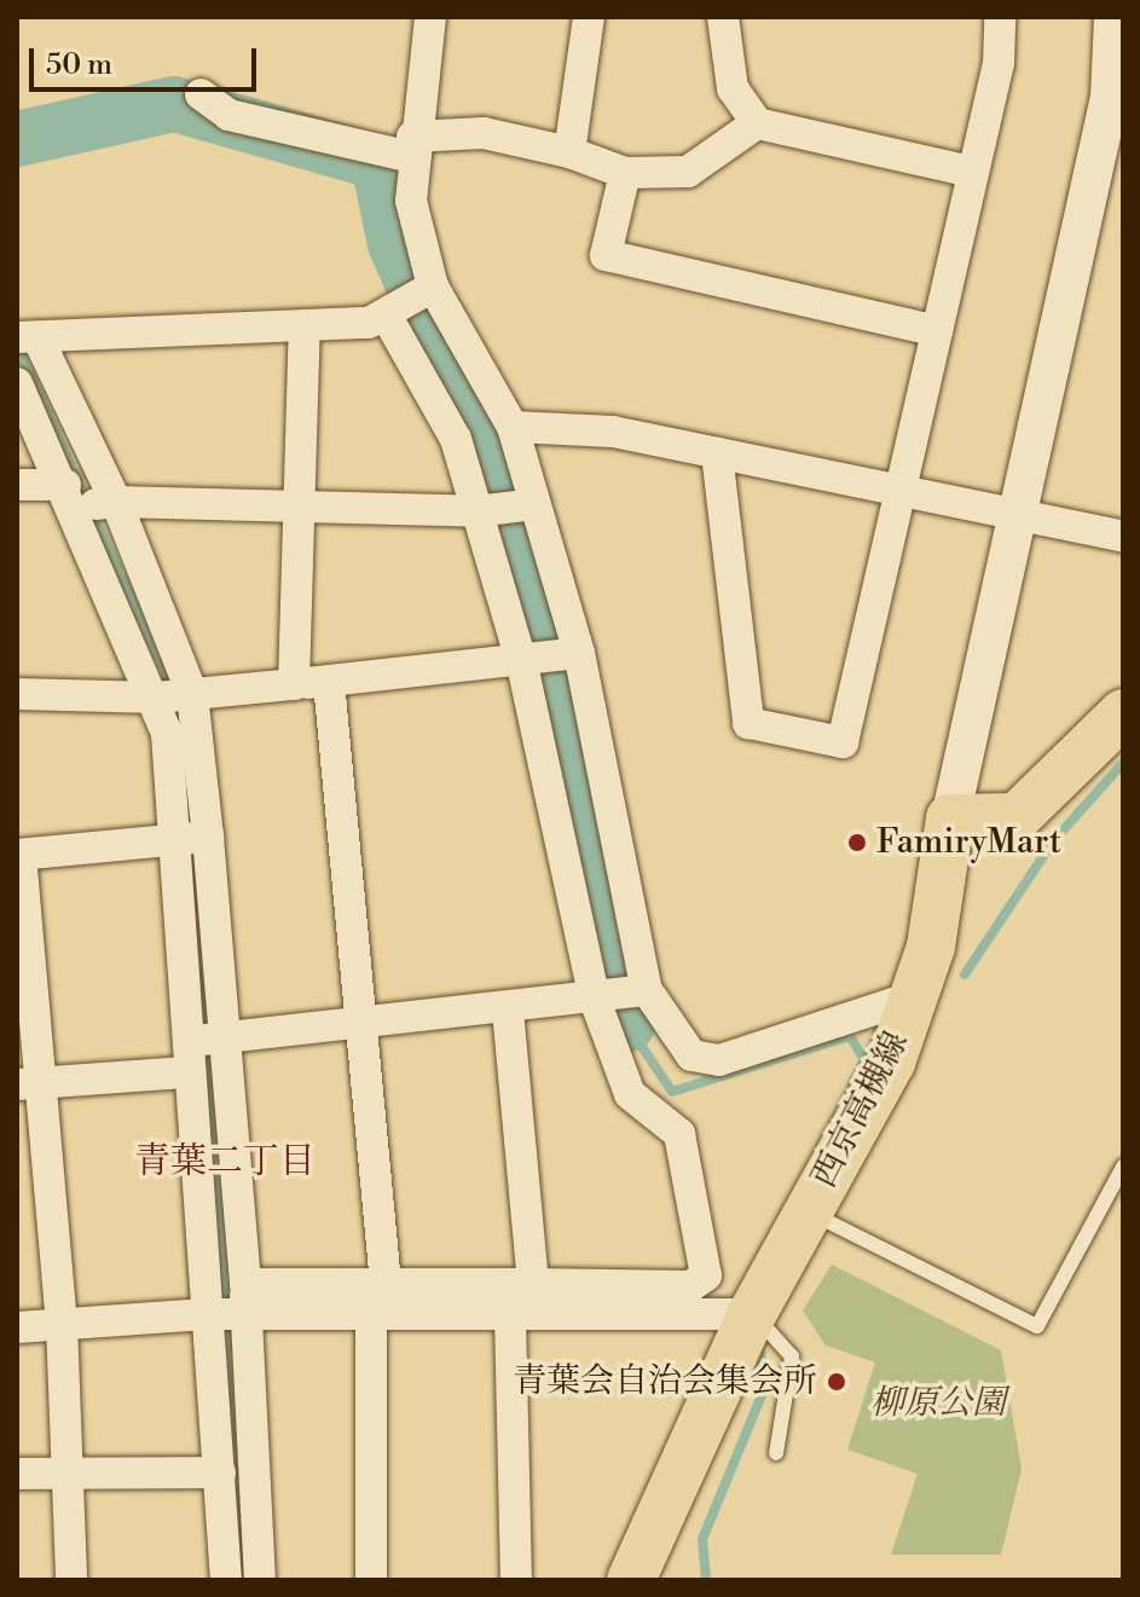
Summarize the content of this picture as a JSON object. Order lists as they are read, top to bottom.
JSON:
{
  "streets": {
    "main road": ["西京高槻線"]
  },
  "districts": ["青葉二丁目"],
  "parks": ["柳原公園"],
  "places": ["FamiryMart", "青葉会自治会集会所"],
  "scale_bar": "50 m"
}
